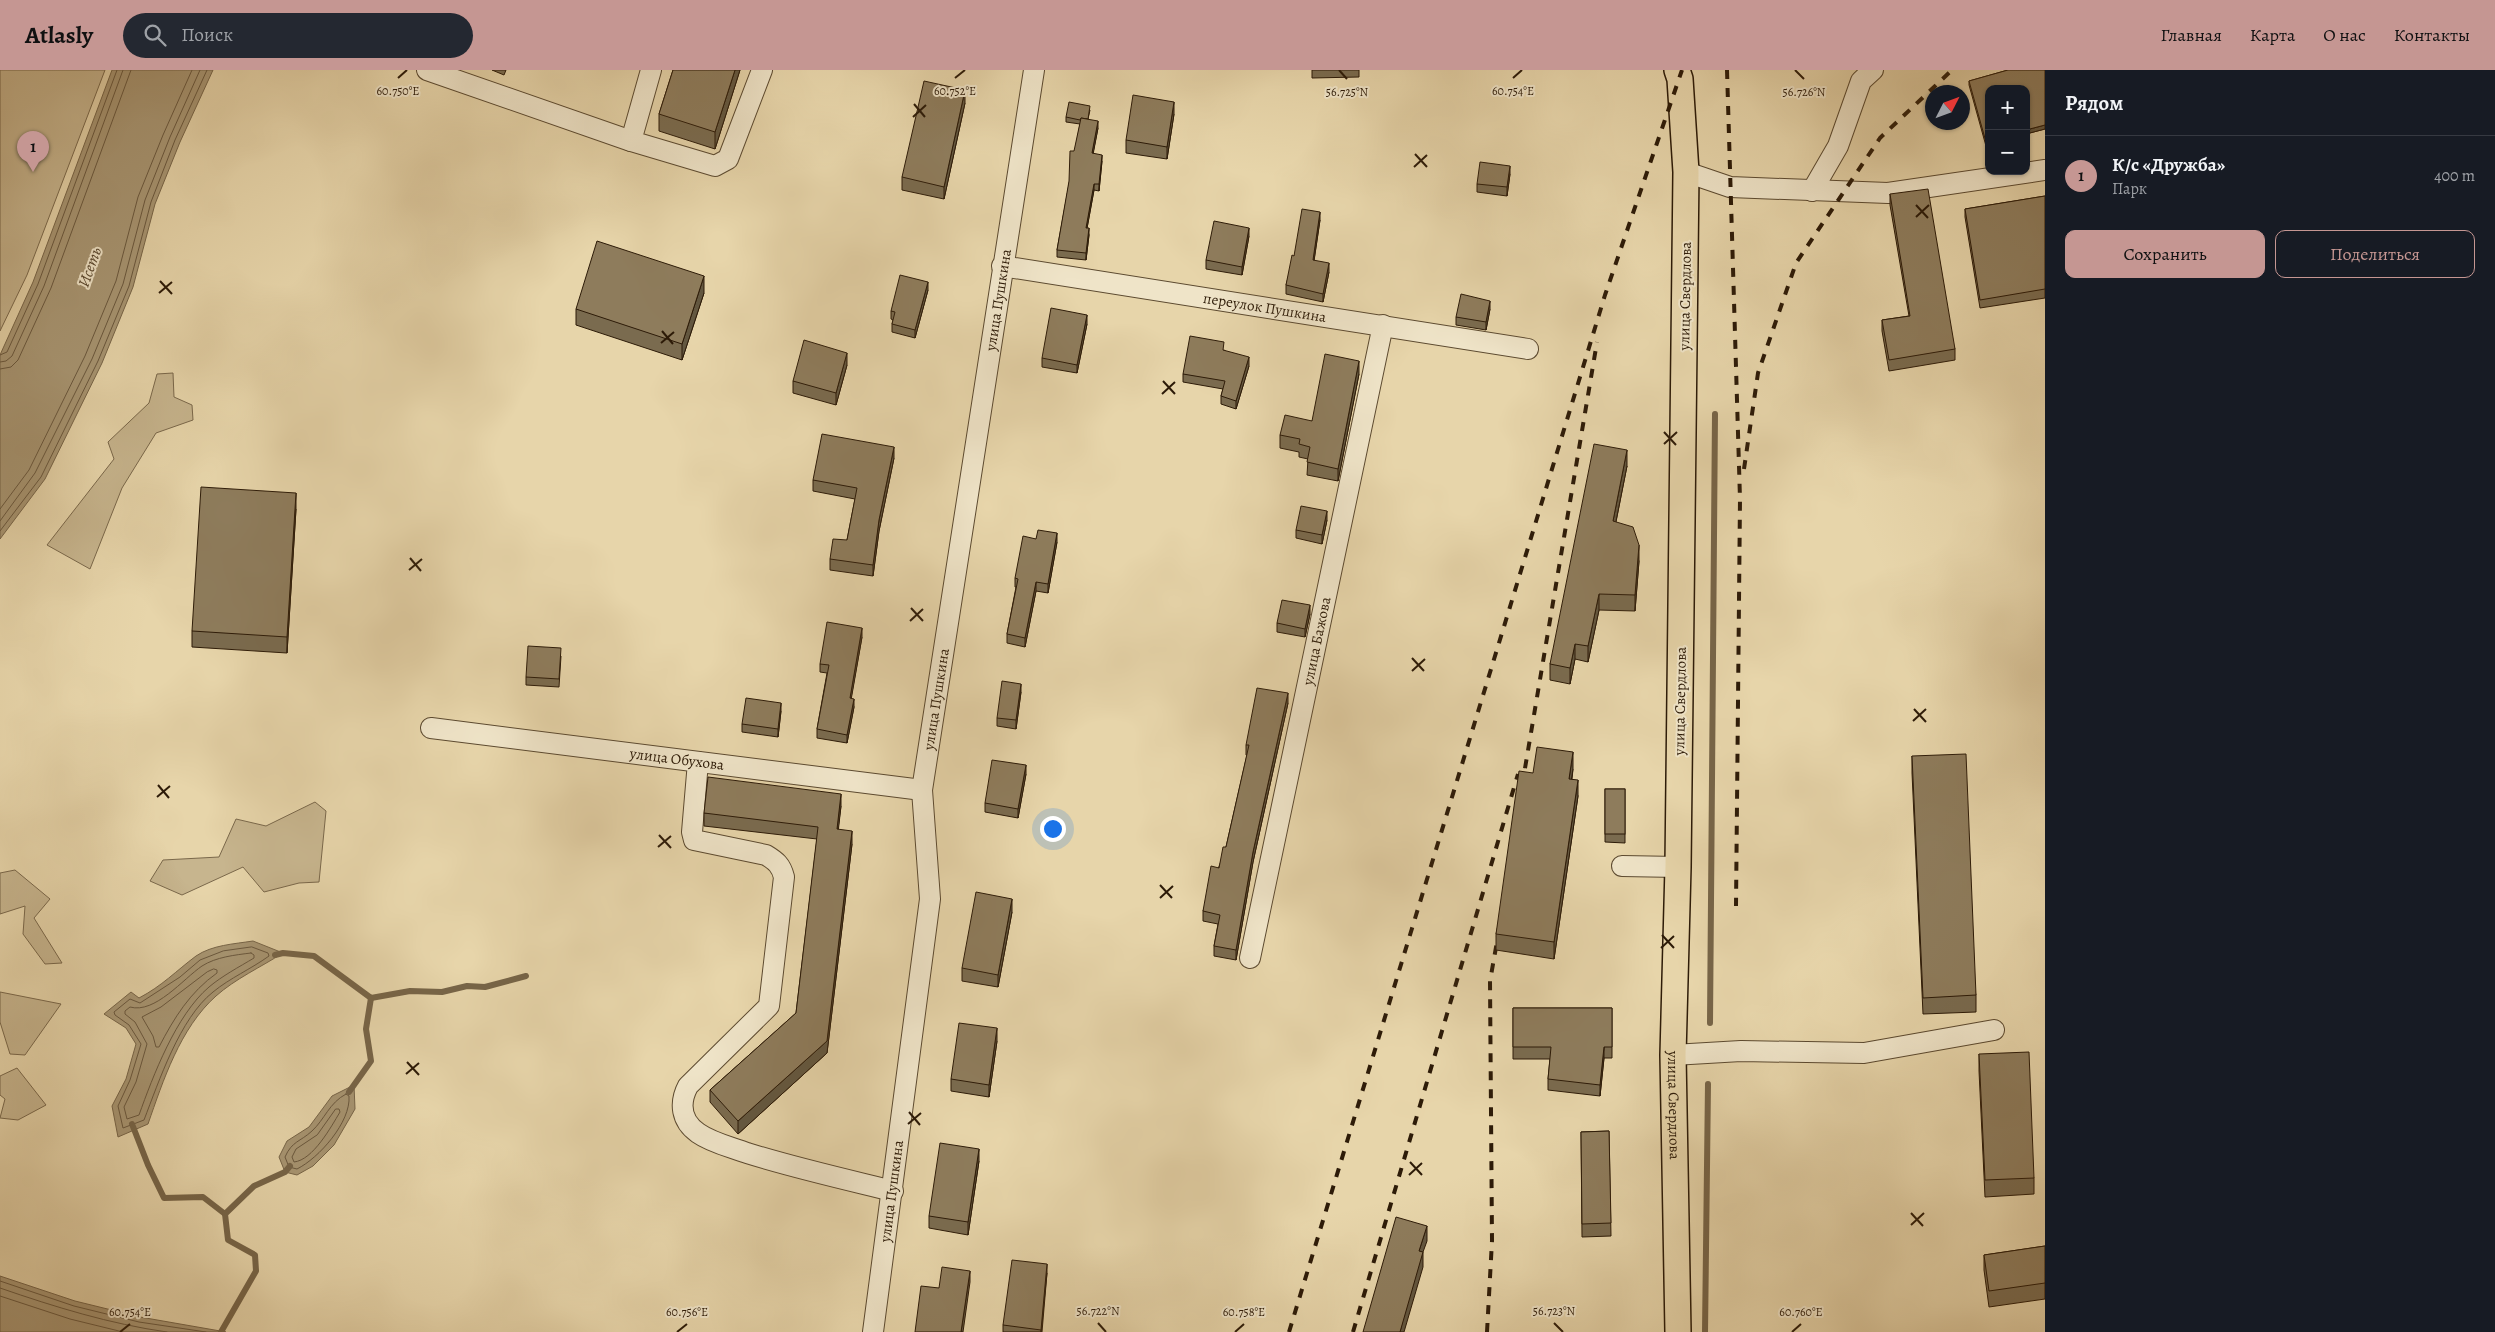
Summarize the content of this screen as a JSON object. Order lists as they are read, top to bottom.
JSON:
{
  "streets": {
    "main road": ["улица Свердлова"],
    "street": [
      "улица Пушкина",
      "переулок Пушкина",
      "улица Бажова",
      "улица Обухова"
    ]
  },
  "crossings": [
    ["улица Пушкина", "переулок Пушкина"],
    ["улица Пушкина", "улица Обухова"],
    ["переулок Пушкина", "улица Бажова"]
  ],
  "water": ["Исеть"],
  "north": "top right",
  "page": {
    "header": "Atlasly",
    "search": "Поиск",
    "nav": [
      "Главная",
      "Карта",
      "О нас",
      "Контакты"
    ],
    "heading": "Рядом",
    "map_buttons": ["+", "−"],
    "pins": "1",
    "list": [
      {
        "mark": "1",
        "name": "К/с «Дружба»",
        "note": "Парк",
        "value": "400 m"
      }
    ],
    "buttons": ["Сохранить", "Поделиться"]
  },
  "coordinates": [
    "60.750°E",
    "60.752°E",
    "60.754°E",
    "56.725°N",
    "56.726°N",
    "56.722°N",
    "56.723°N",
    "60.756°E",
    "60.758°E",
    "60.760°E"
  ]
}
